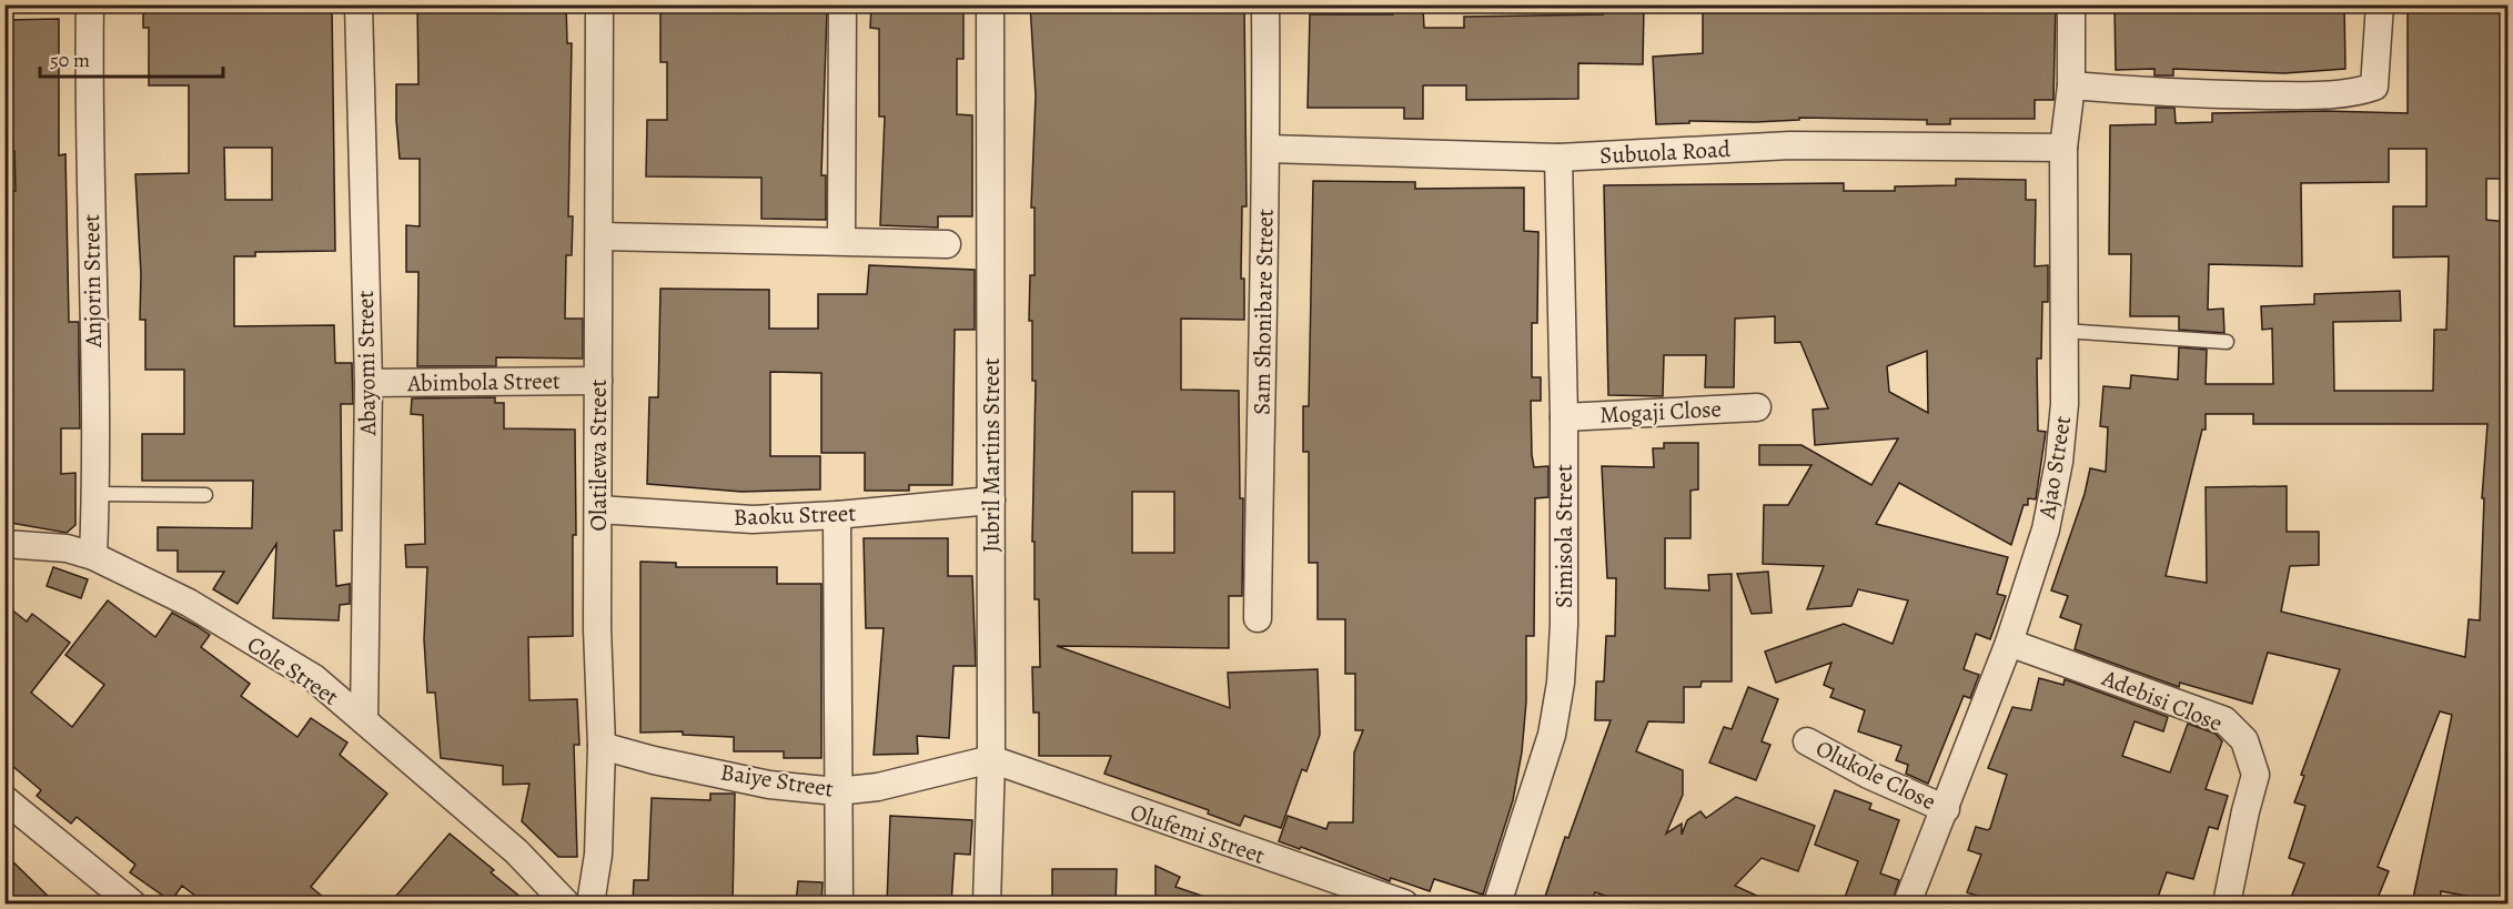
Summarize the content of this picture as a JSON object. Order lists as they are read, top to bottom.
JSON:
{
  "streets": {
    "street": [
      "Subuola Road",
      "Anjorin Street",
      "Sam Shonibare Street",
      "Abayomi Street",
      "Abimbola Street",
      "Mogaji Close",
      "Olatilewa Street",
      "Jubril Martins Street",
      "Ajao Street",
      "Baoku Street",
      "Simisola Street",
      "Cole Street",
      "Adebisi Close",
      "Olukole Close",
      "Baiye Street",
      "Olufemi Street"
    ]
  },
  "crossings": [
    ["Subuola Road", "Sam Shonibare Street"],
    ["Subuola Road", "Ajao Street"],
    ["Subuola Road", "Simisola Street"],
    ["Anjorin Street", "Cole Street"],
    ["Abayomi Street", "Abimbola Street"],
    ["Abayomi Street", "Cole Street"],
    ["Abimbola Street", "Olatilewa Street"],
    ["Mogaji Close", "Simisola Street"],
    ["Olatilewa Street", "Baoku Street"],
    ["Olatilewa Street", "Baiye Street"],
    ["Jubril Martins Street", "Baoku Street"],
    ["Jubril Martins Street", "Baiye Street"],
    ["Jubril Martins Street", "Olufemi Street"],
    ["Ajao Street", "Adebisi Close"],
    ["Ajao Street", "Olukole Close"],
    ["Baiye Street", "Olufemi Street"]
  ],
  "scale_bar": "50 m"
}
